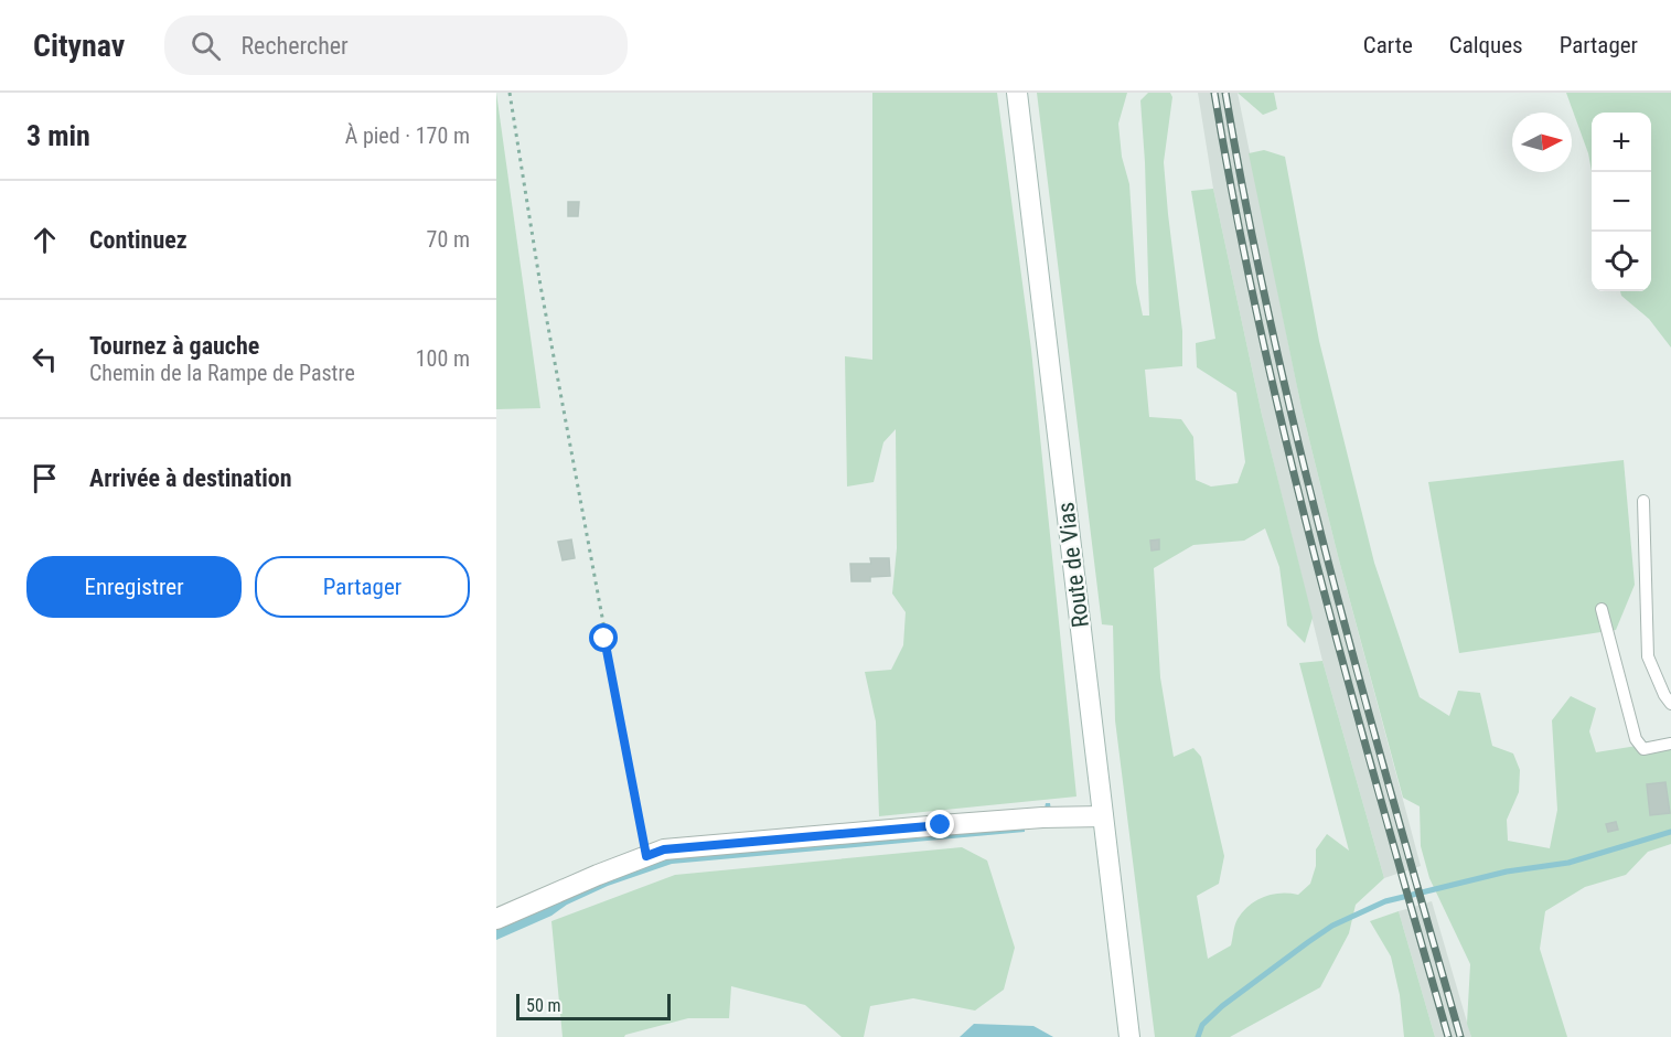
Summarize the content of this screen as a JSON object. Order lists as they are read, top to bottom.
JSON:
{
  "streets": {
    "main road": ["Route de Vias"]
  },
  "scale_bar": "50 m",
  "north": "right",
  "page": {
    "header": "Citynav",
    "search": "Rechercher",
    "nav": ["Carte", "Calques", "Partager"],
    "heading": ["3 min", "À pied · 170 m"],
    "map_buttons": ["+", "−"],
    "list": [
      ["Continuez", "70 m"],
      ["Tournez à gauche", "Chemin de la Rampe de Pastre", "100 m"],
      "Arrivée à destination"
    ],
    "buttons": ["Enregistrer", "Partager"],
    "scale": "50 m"
  }
}
